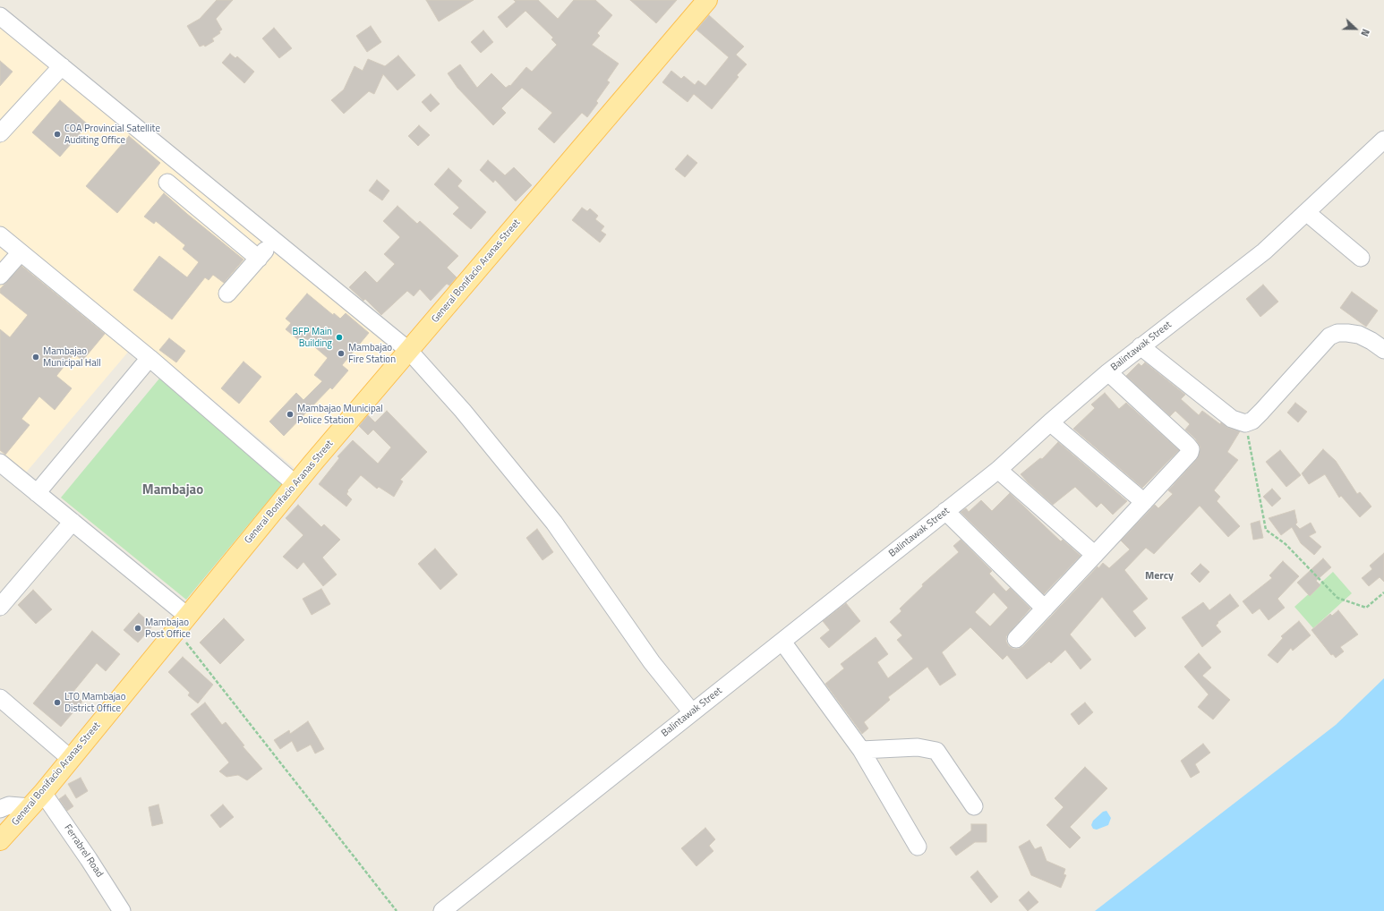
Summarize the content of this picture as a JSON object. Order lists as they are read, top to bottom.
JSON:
{
  "streets": {
    "main road": ["General Bonifacio Aranas Street"],
    "street": ["Balintawak Street", "Ferrabrel Road"]
  },
  "crossings": [
    ["General Bonifacio Aranas Street", "Ferrabrel Road"]
  ],
  "districts": ["Mambajao", "Mercy"],
  "places": [
    "COA Provincial Satellite Auditing Office",
    "BFP Main Building",
    "Mambajao Fire Station",
    "Mambajao Municipal Hall",
    "Mambajao Municipal Police Station",
    "Mambajao Post Office",
    "LTO Mambajao District Office"
  ],
  "north": "right"
}
